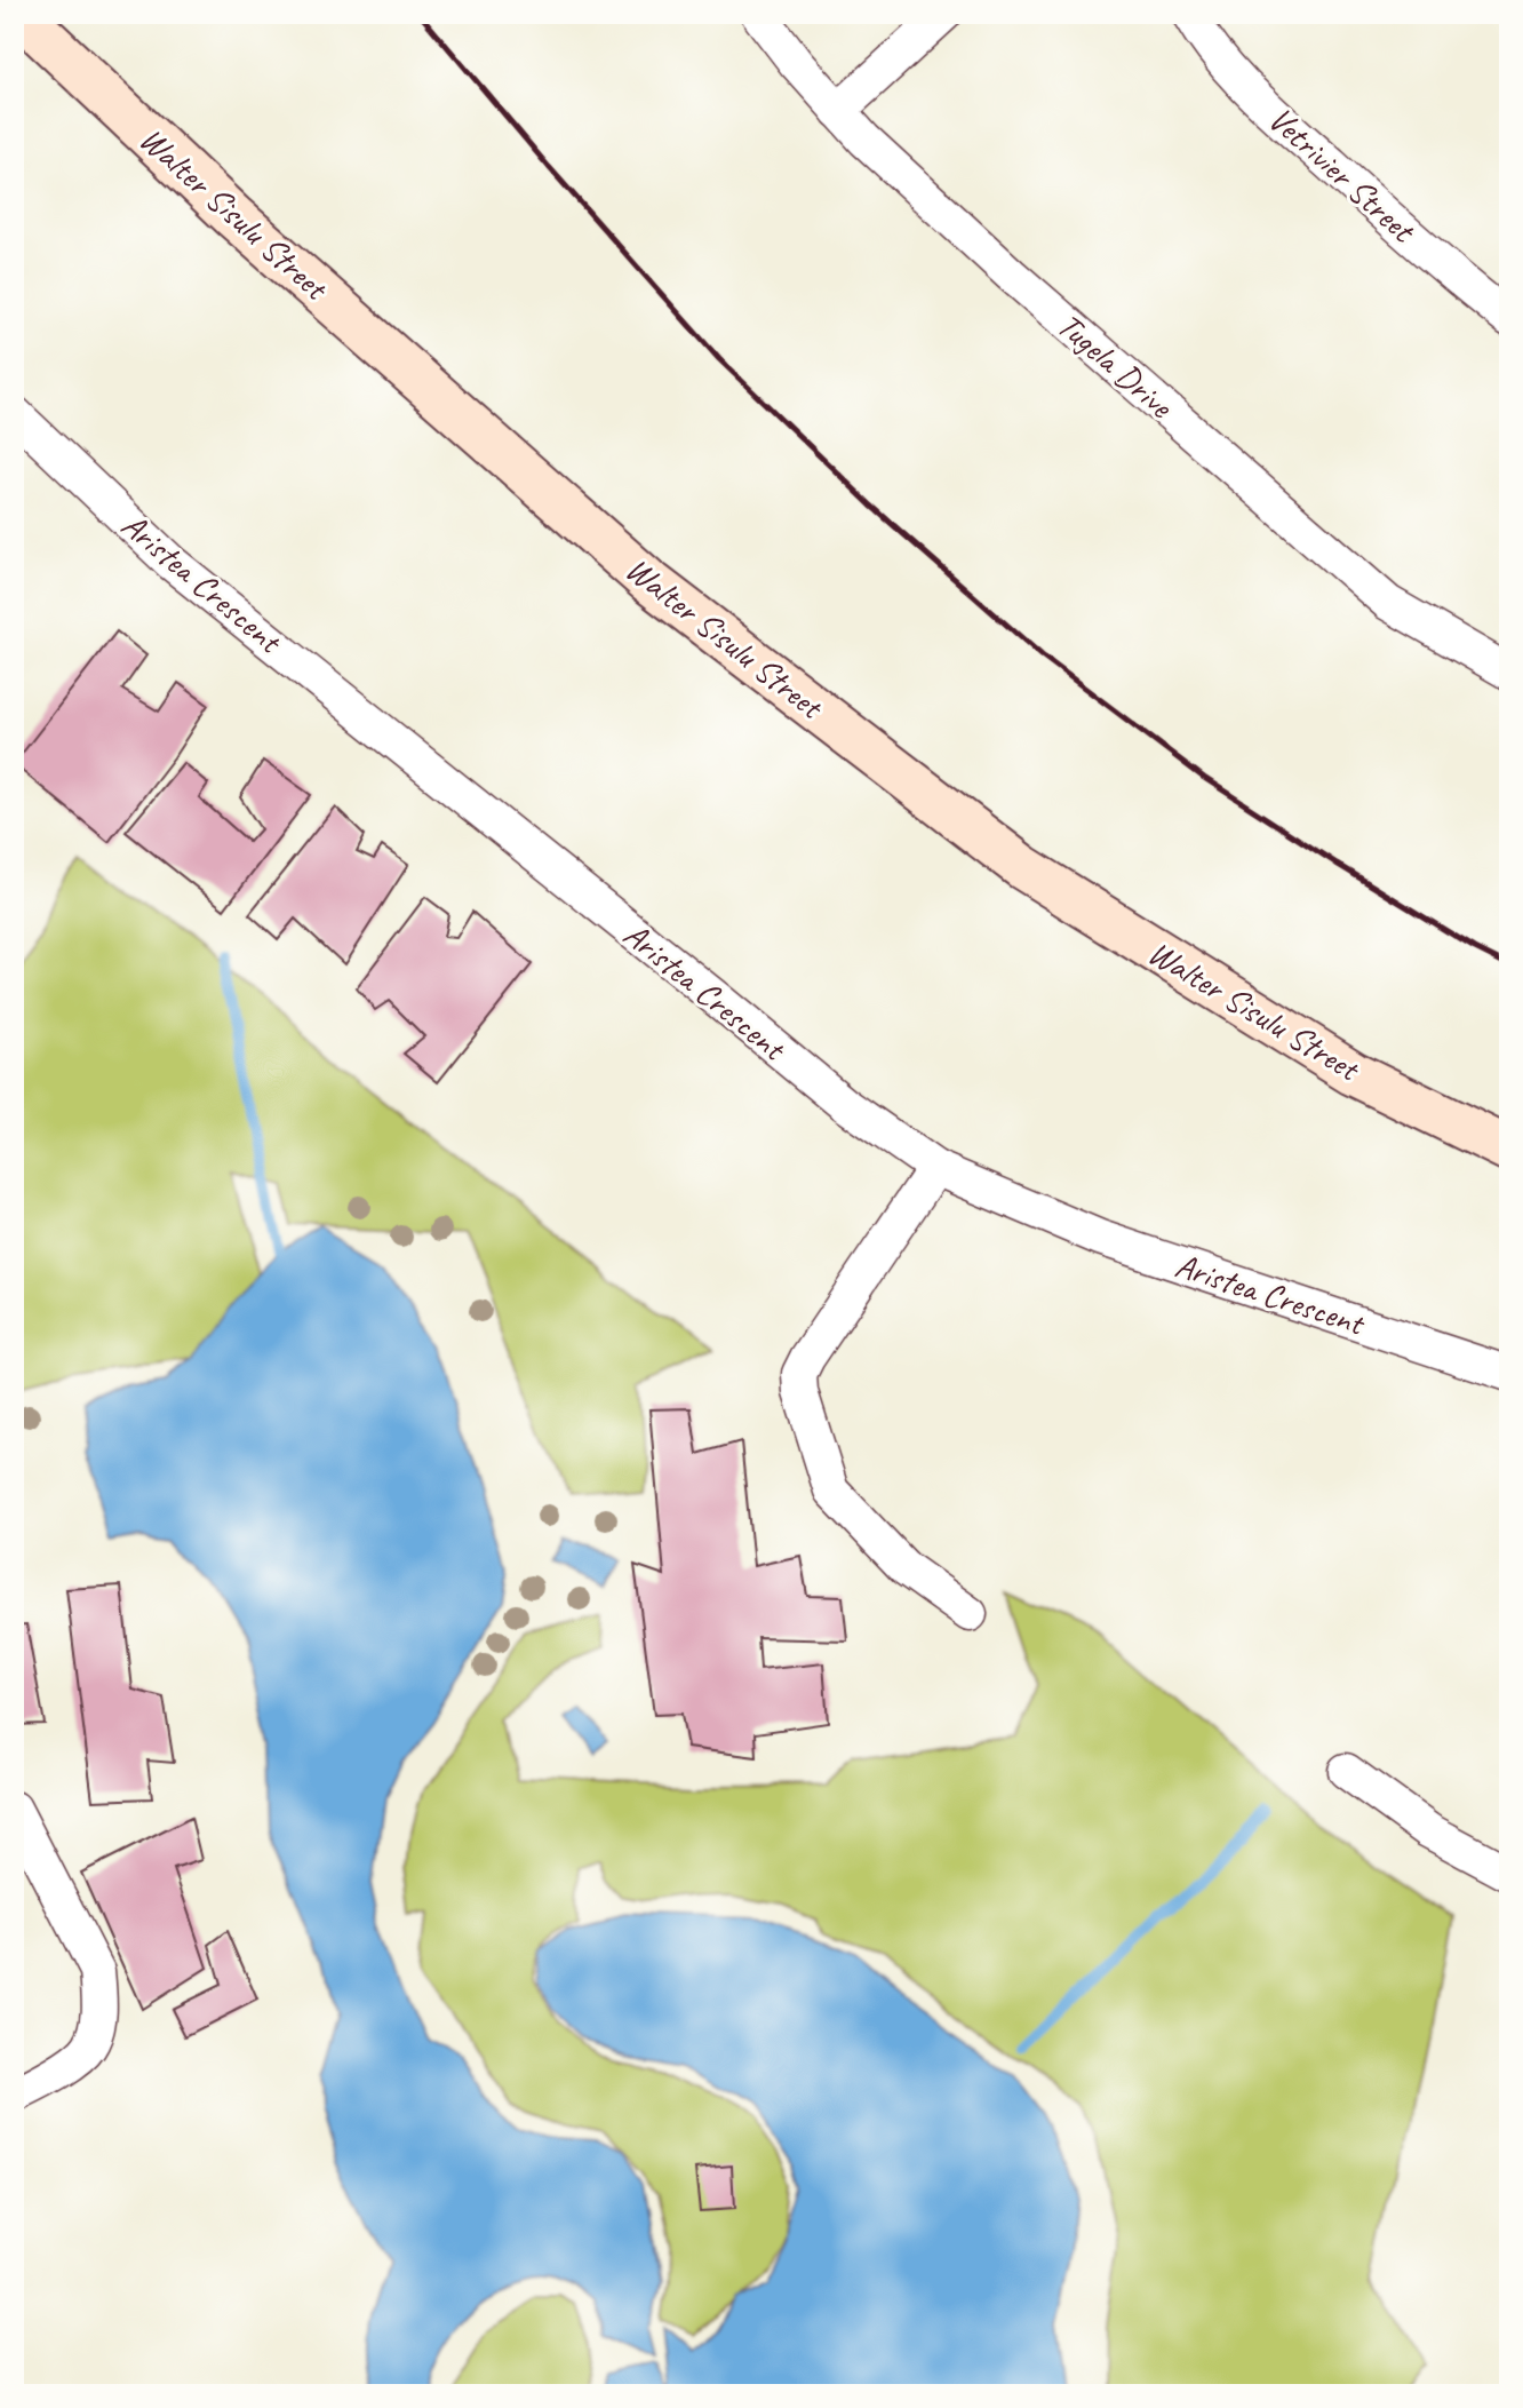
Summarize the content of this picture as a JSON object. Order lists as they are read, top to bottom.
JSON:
{
  "streets": {
    "main road": ["Walter Sisulu Street"],
    "street": ["Vetrivier Street", "Tugela Drive", "Aristea Crescent"]
  }
}
